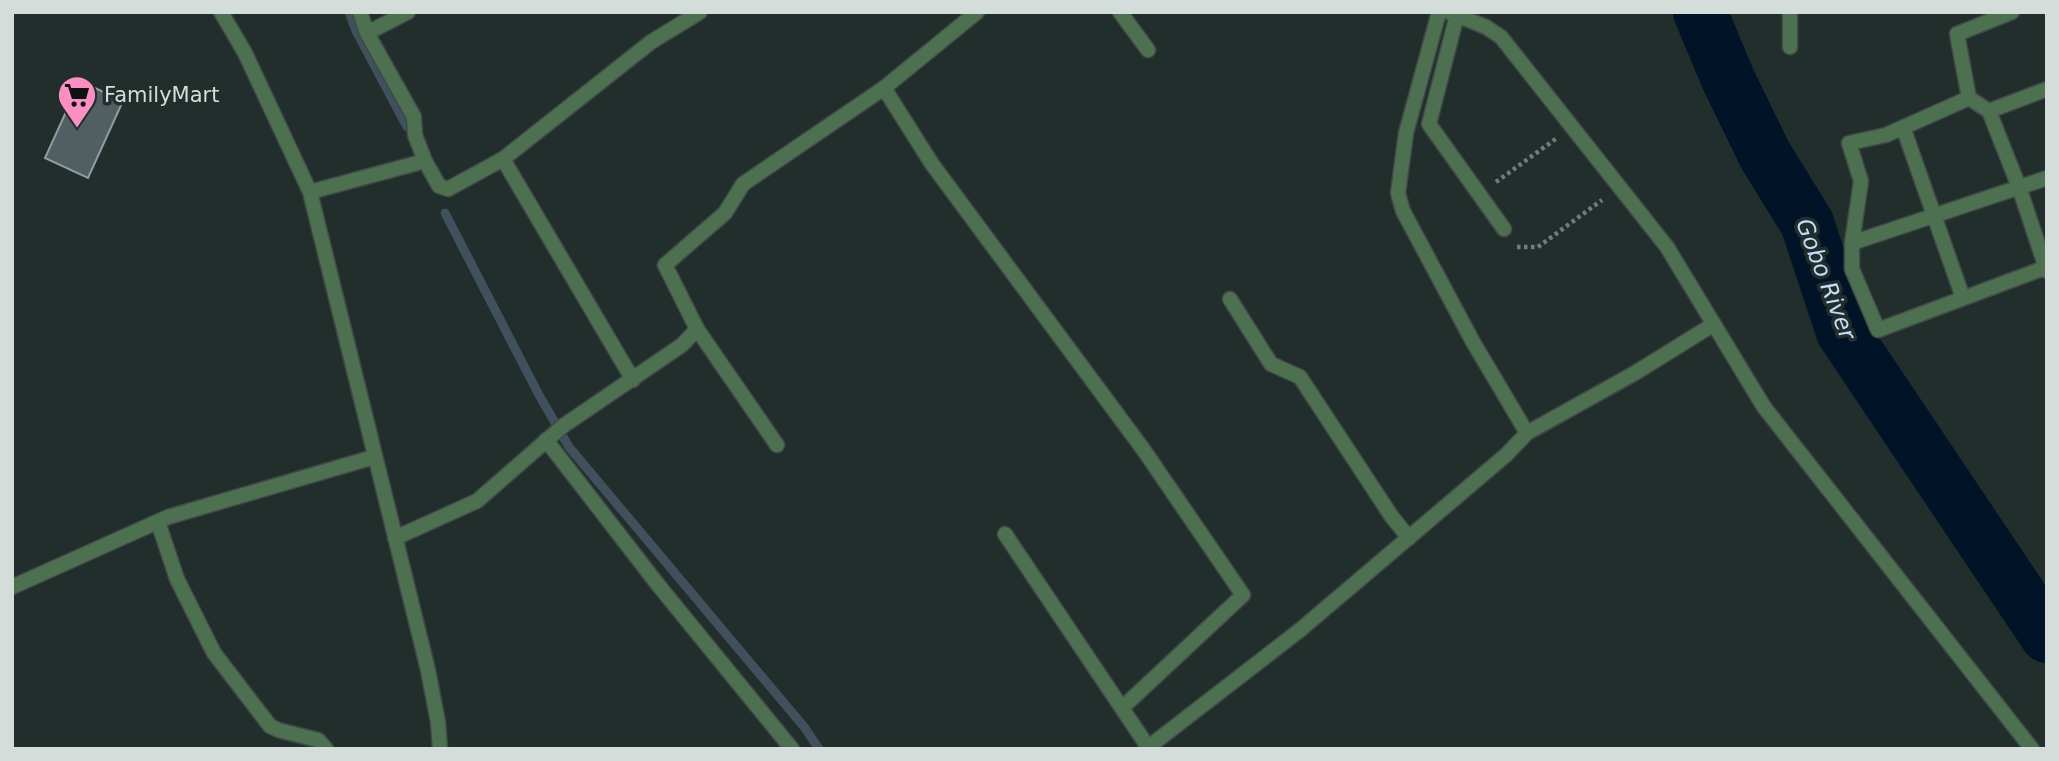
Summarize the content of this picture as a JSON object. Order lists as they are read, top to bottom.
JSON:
{
  "water": ["Gobo River"],
  "places": {
    "supermarket": ["FamilyMart"]
  }
}
